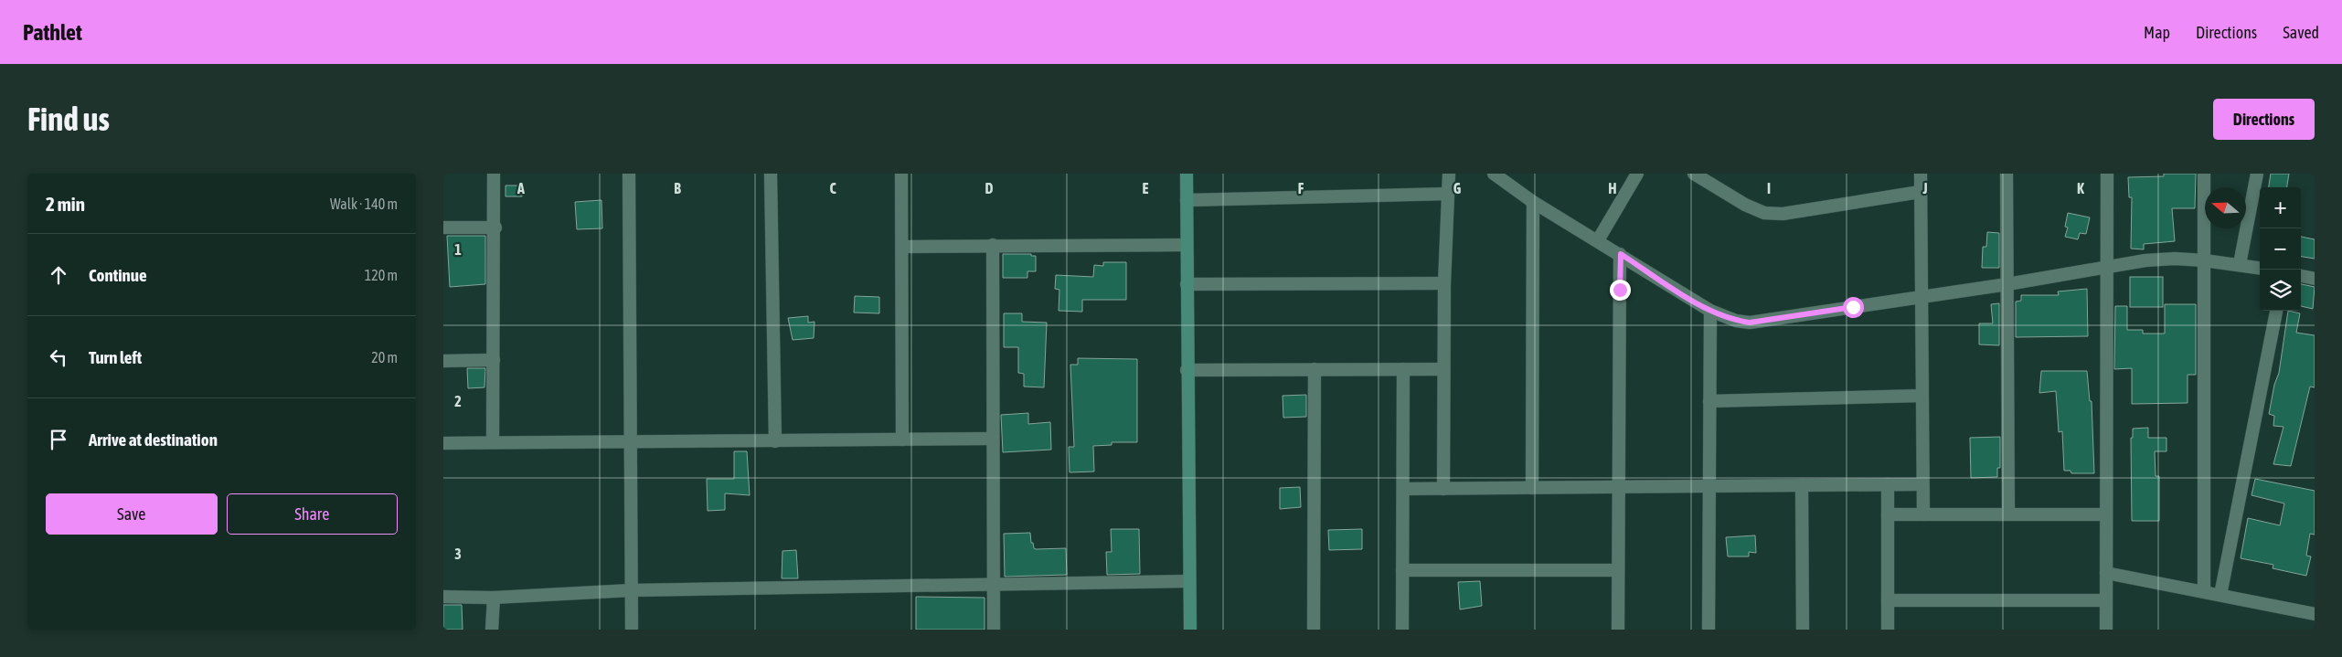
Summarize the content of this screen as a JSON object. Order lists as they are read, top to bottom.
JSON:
{
  "north": "left",
  "page": {
    "header": "Pathlet",
    "nav": ["Map", "Directions", "Saved"],
    "buttons": [
      "Directions",
      ["Save", "Share"]
    ],
    "title": "Find us",
    "heading": ["2 min", "Walk · 140 m"],
    "map_buttons": ["+", "−"],
    "list": [
      ["Continue", "120 m"],
      ["Turn left", "20 m"],
      "Arrive at destination"
    ]
  },
  "grid": {
    "columns": [
      "A",
      "B",
      "C",
      "D",
      "E",
      "F",
      "G",
      "H",
      "I",
      "J",
      "K"
    ],
    "rows": ["1", "2", "3"]
  }
}
